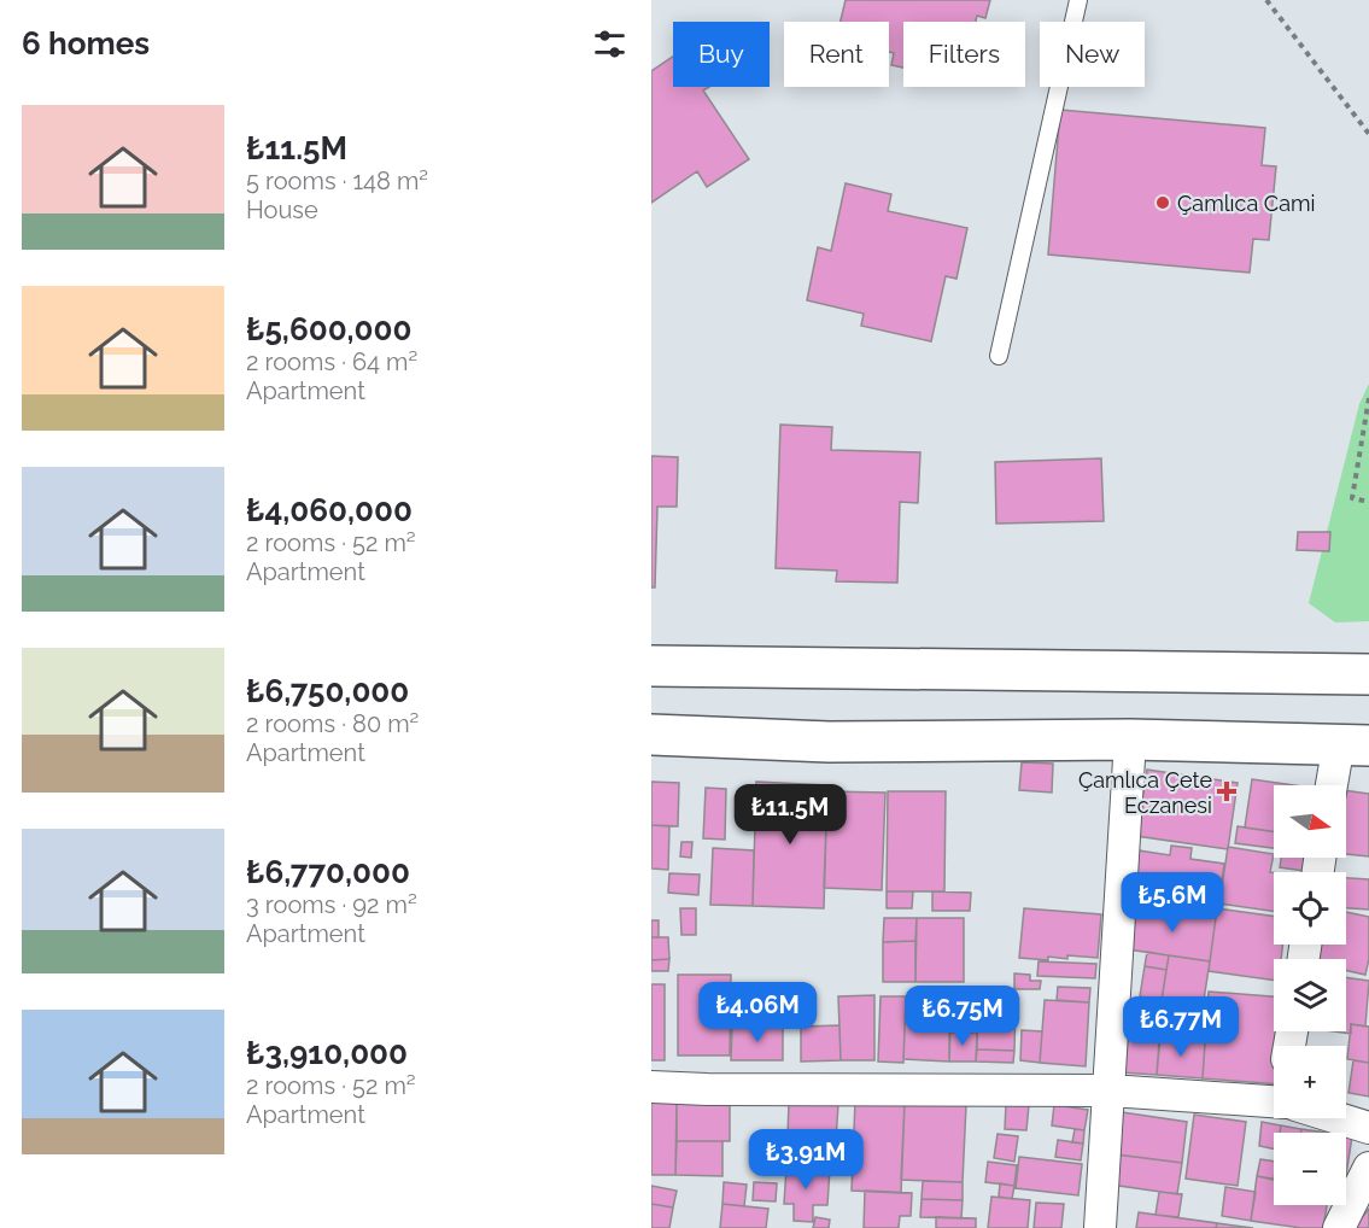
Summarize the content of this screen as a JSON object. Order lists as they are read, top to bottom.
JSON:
{
  "places": {
    "other": ["Çamlıca Cami"],
    "health": ["Çamlıca Çete Eczanesi"]
  },
  "north": "right",
  "page": {
    "heading": "6 homes",
    "chip": [
      "Buy",
      "Rent",
      "Filters",
      "New"
    ],
    "list": [
      {
        "name": "₺11.5M",
        "note": "5 rooms · 148 m² · House"
      },
      {
        "name": "₺5,600,000",
        "note": "2 rooms · 64 m² · Apartment"
      },
      {
        "name": "₺4,060,000",
        "note": "2 rooms · 52 m² · Apartment"
      },
      {
        "name": "₺6,750,000",
        "note": "2 rooms · 80 m² · Apartment"
      },
      {
        "name": "₺6,770,000",
        "note": "3 rooms · 92 m² · Apartment"
      },
      {
        "name": "₺3,910,000",
        "note": "2 rooms · 52 m² · Apartment"
      }
    ],
    "price": [
      "₺11.5M",
      "₺5.6M",
      "₺4.06M",
      "₺6.75M",
      "₺6.77M",
      "₺3.91M"
    ],
    "map_buttons": ["+", "−"]
  }
}
